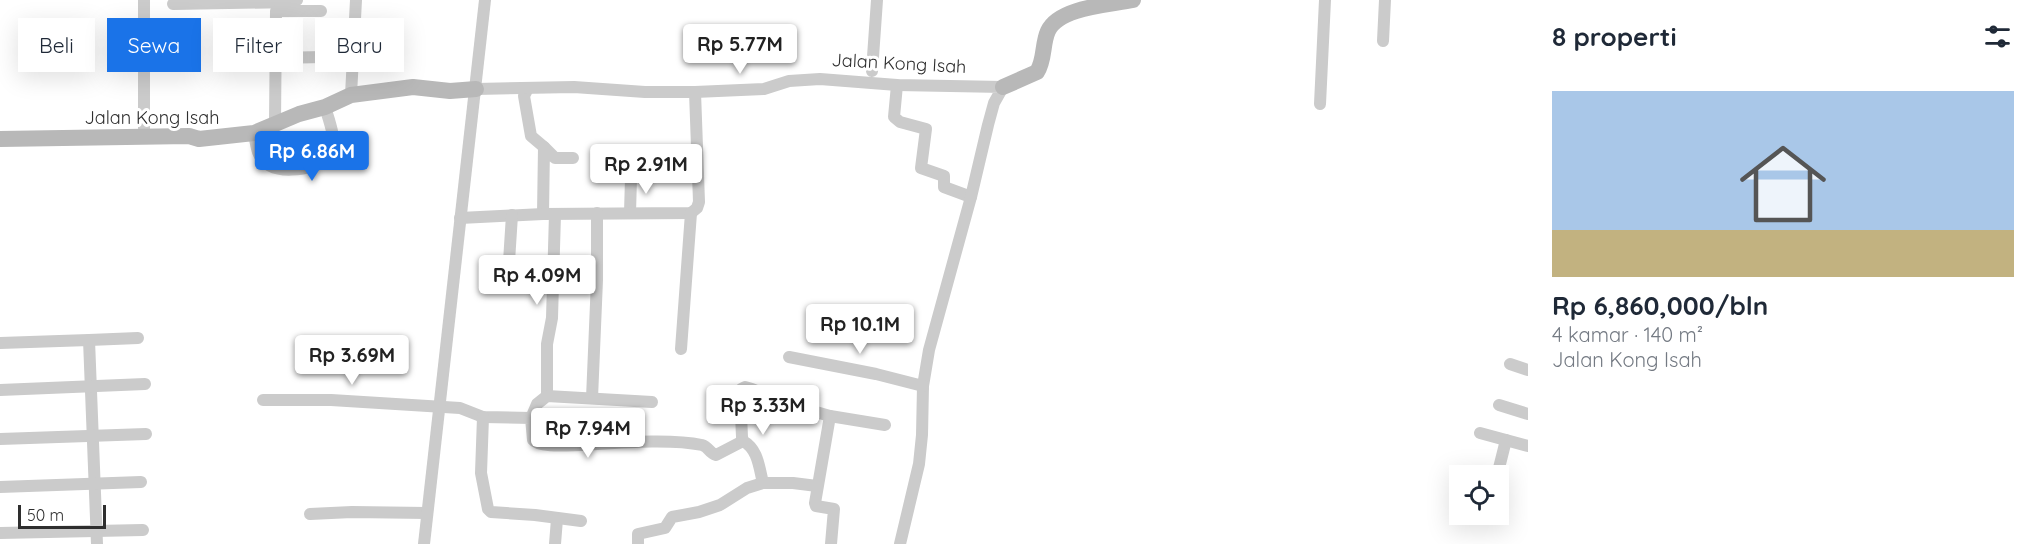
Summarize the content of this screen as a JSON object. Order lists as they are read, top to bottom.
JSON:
{
  "streets": {
    "street": ["Jalan Kong Isah"]
  },
  "scale_bar": "50 m",
  "page": {
    "heading": "8 properti",
    "chip": [
      "Beli",
      "Sewa",
      "Filter",
      "Baru"
    ],
    "price": [
      "Rp 5.77M",
      "Rp 6.86M",
      "Rp 2.91M",
      "Rp 4.09M",
      "Rp 10.1M",
      "Rp 3.69M",
      "Rp 3.33M",
      "Rp 7.94M"
    ],
    "list": [
      {
        "name": "Rp 6,860,000/bln",
        "note": "4 kamar · 140 m² · Jalan Kong Isah"
      }
    ],
    "scale": "50 m"
  }
}
